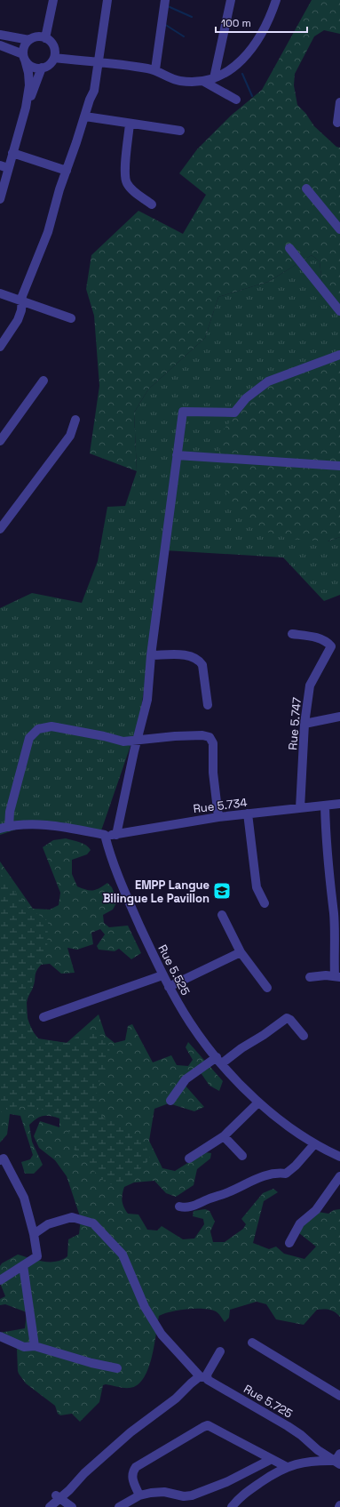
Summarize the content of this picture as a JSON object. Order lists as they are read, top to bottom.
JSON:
{
  "streets": {
    "street": [
      "Rue 5.747",
      "Rue 5.734",
      "Rue 5.525",
      "Rue 5.725"
    ]
  },
  "crossings": [
    ["Rue 5.747", "Rue 5.734"],
    ["Rue 5.734", "Rue 5.525"]
  ],
  "places": {
    "school or university": ["EMPP Langue Bilingue Le Pavillon"]
  },
  "scale_bar": "100 m"
}
